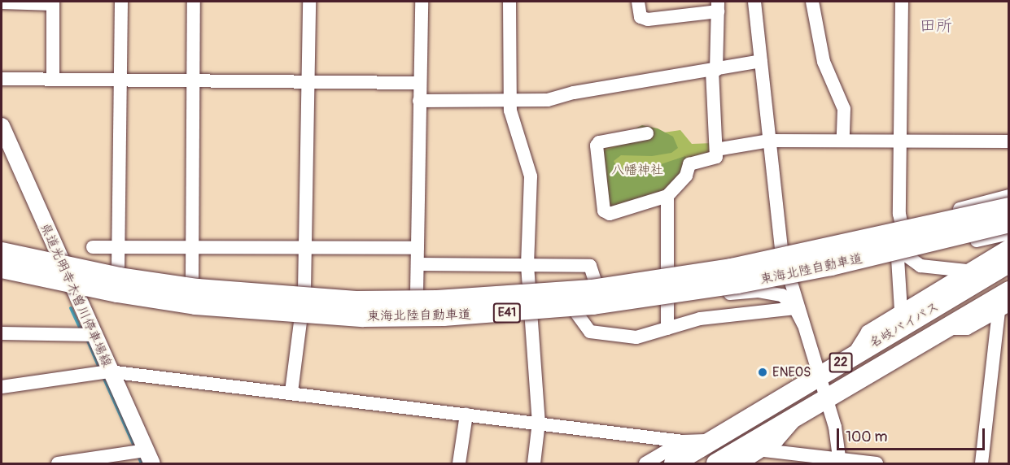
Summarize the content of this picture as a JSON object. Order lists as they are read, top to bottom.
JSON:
{
  "streets": {
    "highway": [
      "東海北陸自動車道",
      "E41",
      "名岐バイパス",
      "22"
    ],
    "main road": ["県道光明寺木曽川停車場線"]
  },
  "districts": ["田所"],
  "parks": ["八幡神社"],
  "places": ["ENEOS"],
  "scale_bar": "100 m"
}
